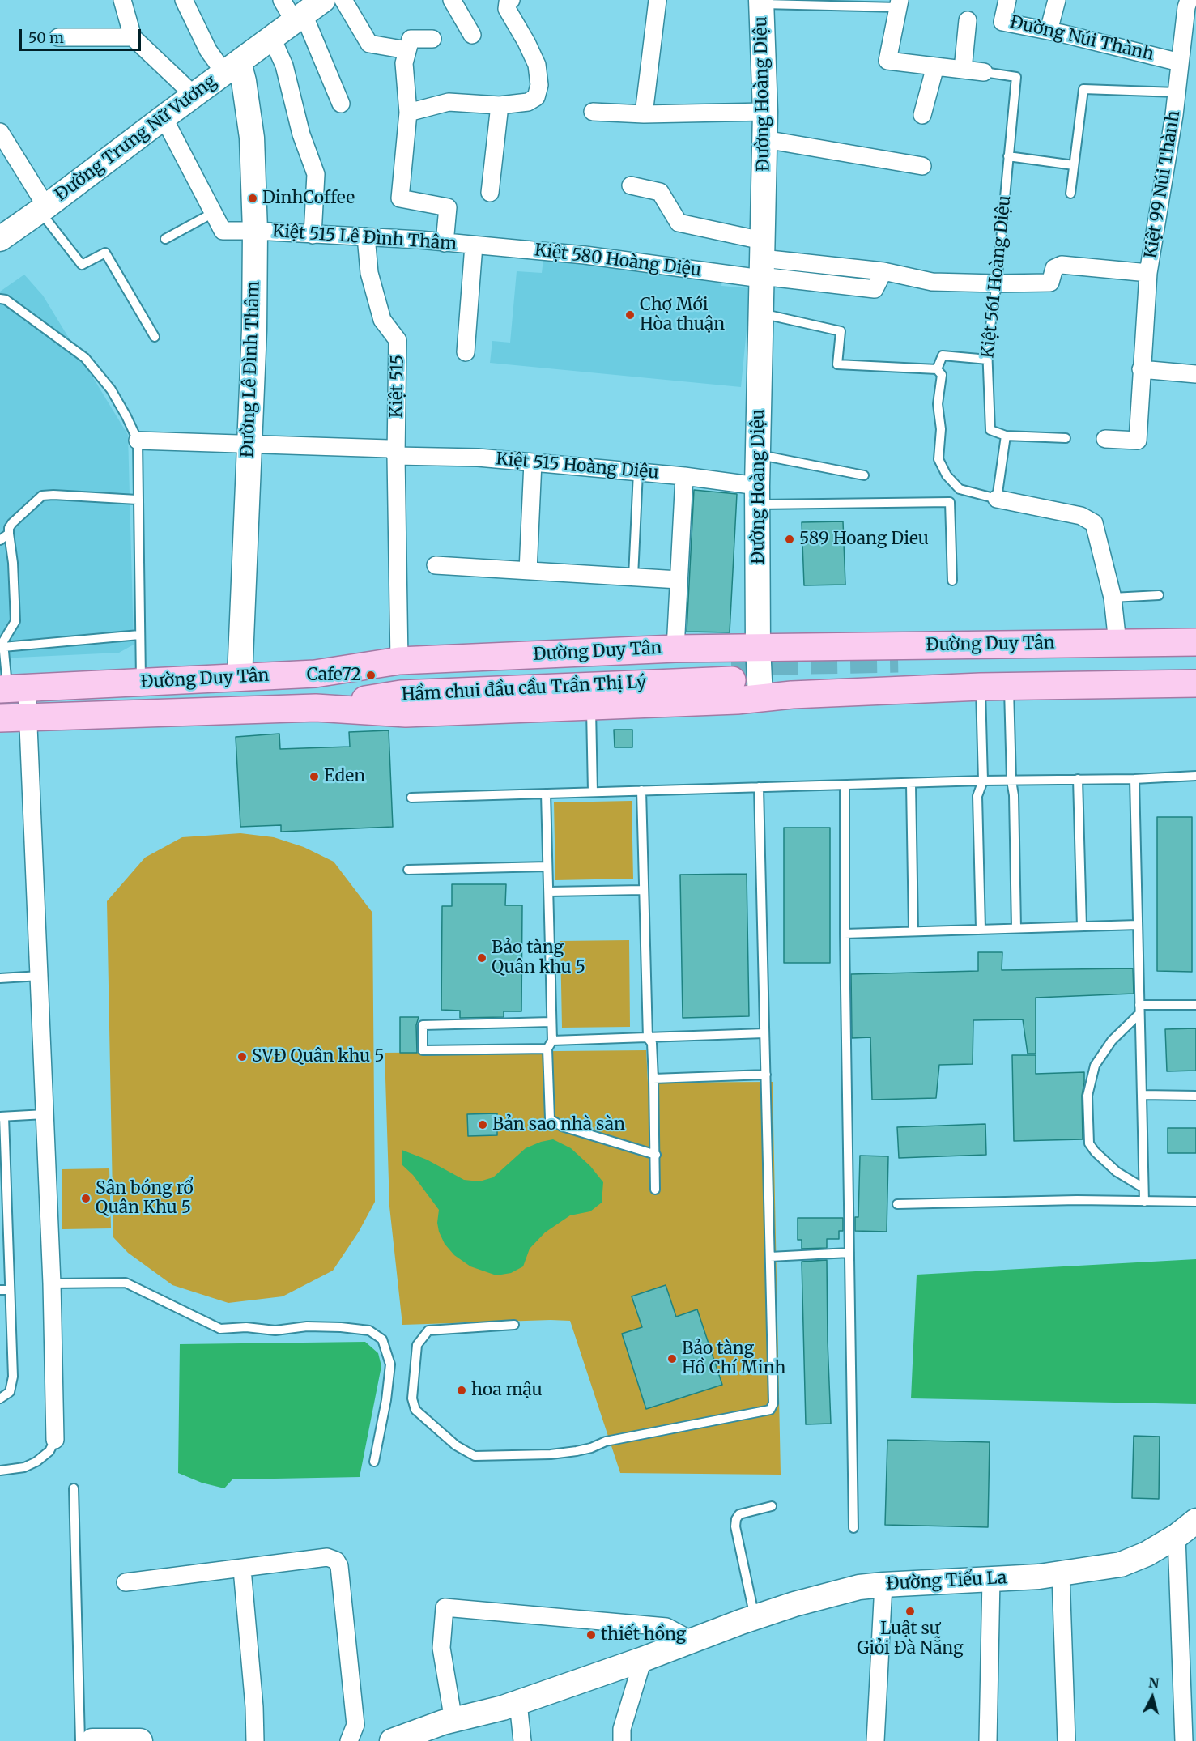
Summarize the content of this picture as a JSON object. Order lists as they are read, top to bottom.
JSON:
{
  "streets": {
    "main road": [
      "Đường Hoàng Diệu",
      "Đường Trưng Nữ Vương",
      "Đường Lê Đình Thâm",
      "Đường Duy Tân",
      "Hầm chui đầu cầu Trần Thị Lý",
      "Đường Tiểu La"
    ],
    "street": [
      "Đường Núi Thành",
      "Kiệt 99 Núi Thành",
      "Kiệt 515 Lê Đình Thâm",
      "Kiệt 580 Hoàng Diệu",
      "Kiệt 515",
      "Kiệt 515 Hoàng Diệu"
    ],
    "lane": ["Kiệt 561 Hoàng Diệu"]
  },
  "crossings": [
    ["Đường Núi Thành", "Kiệt 99 Núi Thành"],
    ["Đường Hoàng Diệu", "Kiệt 580 Hoàng Diệu"],
    ["Đường Hoàng Diệu", "Kiệt 515 Hoàng Diệu"],
    ["Đường Hoàng Diệu", "Đường Duy Tân"],
    ["Đường Trưng Nữ Vương", "Đường Lê Đình Thâm"],
    ["Kiệt 515 Lê Đình Thâm", "Kiệt 580 Hoàng Diệu"],
    ["Kiệt 515 Lê Đình Thâm", "Đường Lê Đình Thâm"],
    ["Kiệt 515 Lê Đình Thâm", "Kiệt 515"],
    ["Đường Lê Đình Thâm", "Kiệt 515 Hoàng Diệu"],
    ["Đường Lê Đình Thâm", "Đường Duy Tân"],
    ["Kiệt 515", "Kiệt 515 Hoàng Diệu"],
    ["Kiệt 515", "Đường Duy Tân"],
    ["Đường Duy Tân", "Hầm chui đầu cầu Trần Thị Lý"]
  ],
  "places": [
    "DinhCoffee",
    "Chợ Mới Hòa thuận",
    "589 Hoang Dieu",
    "Cafe72",
    "Eden",
    "Bảo tàng Quân khu 5",
    "SVĐ Quân khu 5",
    "Bản sao nhà sàn",
    "Sân bóng rổ Quân Khu 5",
    "Bảo tàng Hồ Chí Minh",
    "hoa mậu",
    "Luật sư Giỏi Đà Nẵng",
    "thiết hồng"
  ],
  "scale_bar": "50 m",
  "north": "top"
}
